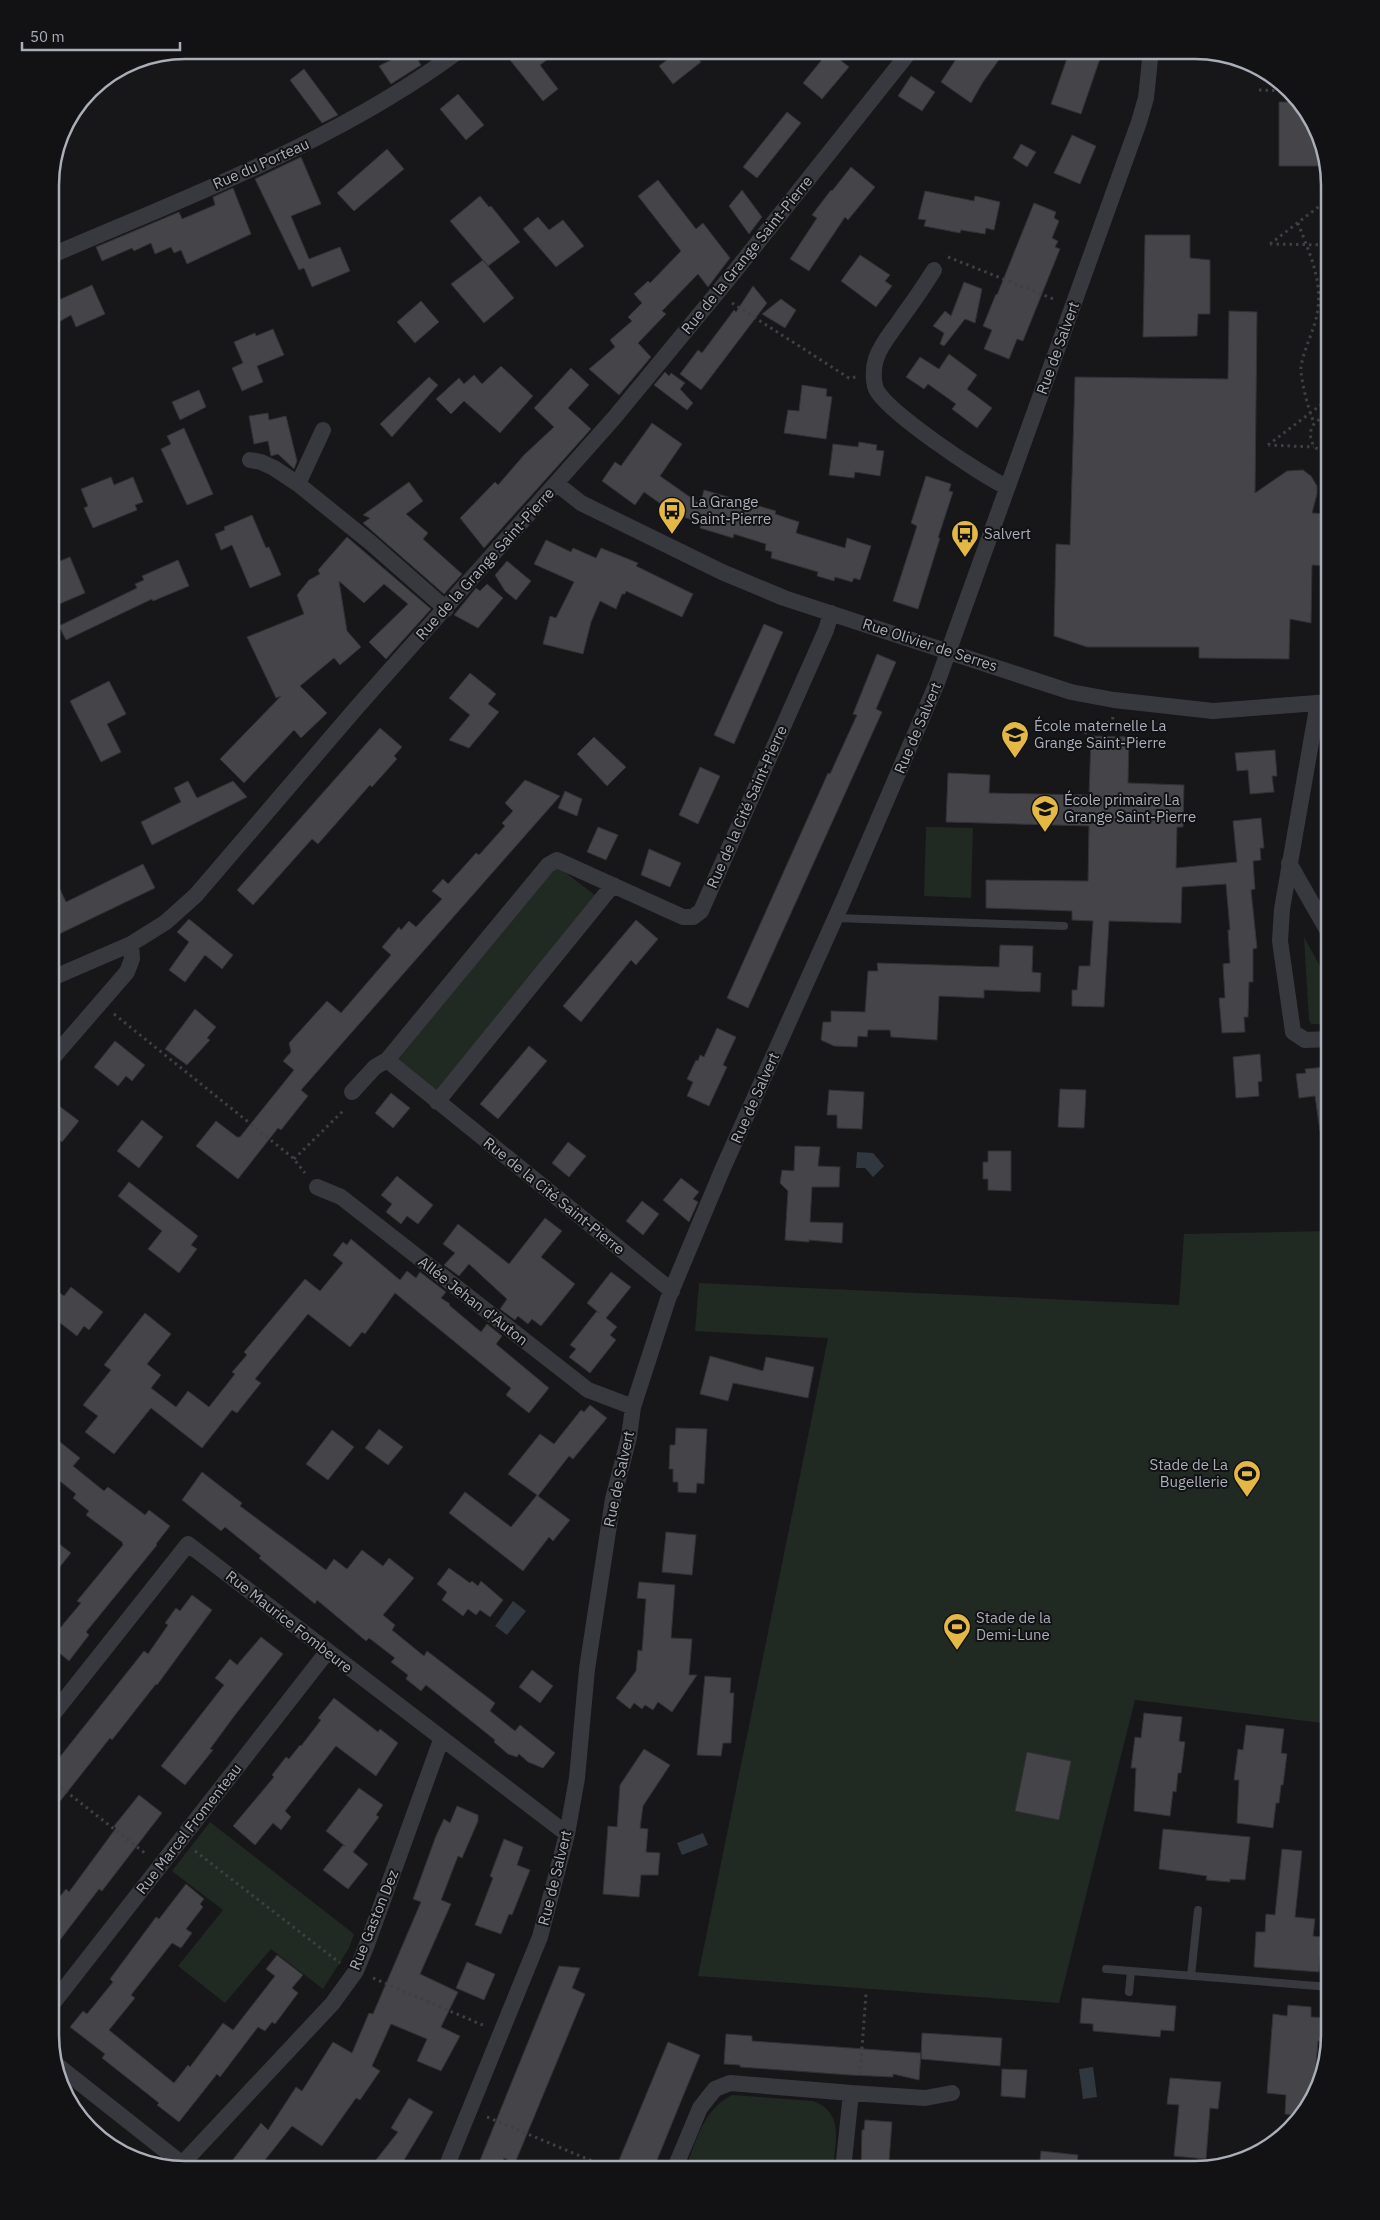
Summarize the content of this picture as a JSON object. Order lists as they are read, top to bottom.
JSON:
{
  "streets": {
    "street": [
      "Rue du Porteau",
      "Rue de la Grange Saint-Pierre",
      "Rue de Salvert",
      "Rue Olivier de Serres",
      "Rue de la Cité Saint-Pierre",
      "Allée Jehan d'Auton",
      "Rue Maurice Fombeure",
      "Rue Marcel Fromenteau",
      "Rue Gaston Dez"
    ]
  },
  "crossings": [
    ["Rue de la Grange Saint-Pierre", "Rue Olivier de Serres"],
    ["Rue de Salvert", "Rue Olivier de Serres"],
    ["Rue de Salvert", "Rue de la Cité Saint-Pierre"],
    ["Rue de Salvert", "Allée Jehan d'Auton"],
    ["Rue de Salvert", "Rue Maurice Fombeure"],
    ["Rue Olivier de Serres", "Rue de la Cité Saint-Pierre"],
    ["Rue Maurice Fombeure", "Rue Marcel Fromenteau"],
    ["Rue Maurice Fombeure", "Rue Gaston Dez"]
  ],
  "places": {
    "bus stop": ["La Grange Saint-Pierre", "Salvert"],
    "school or university": ["École maternelle La Grange Saint-Pierre", "École primaire La Grange Saint-Pierre"],
    "sports": ["Stade de La Bugellerie", "Stade de la Demi-Lune"]
  },
  "scale_bar": "50 m"
}
